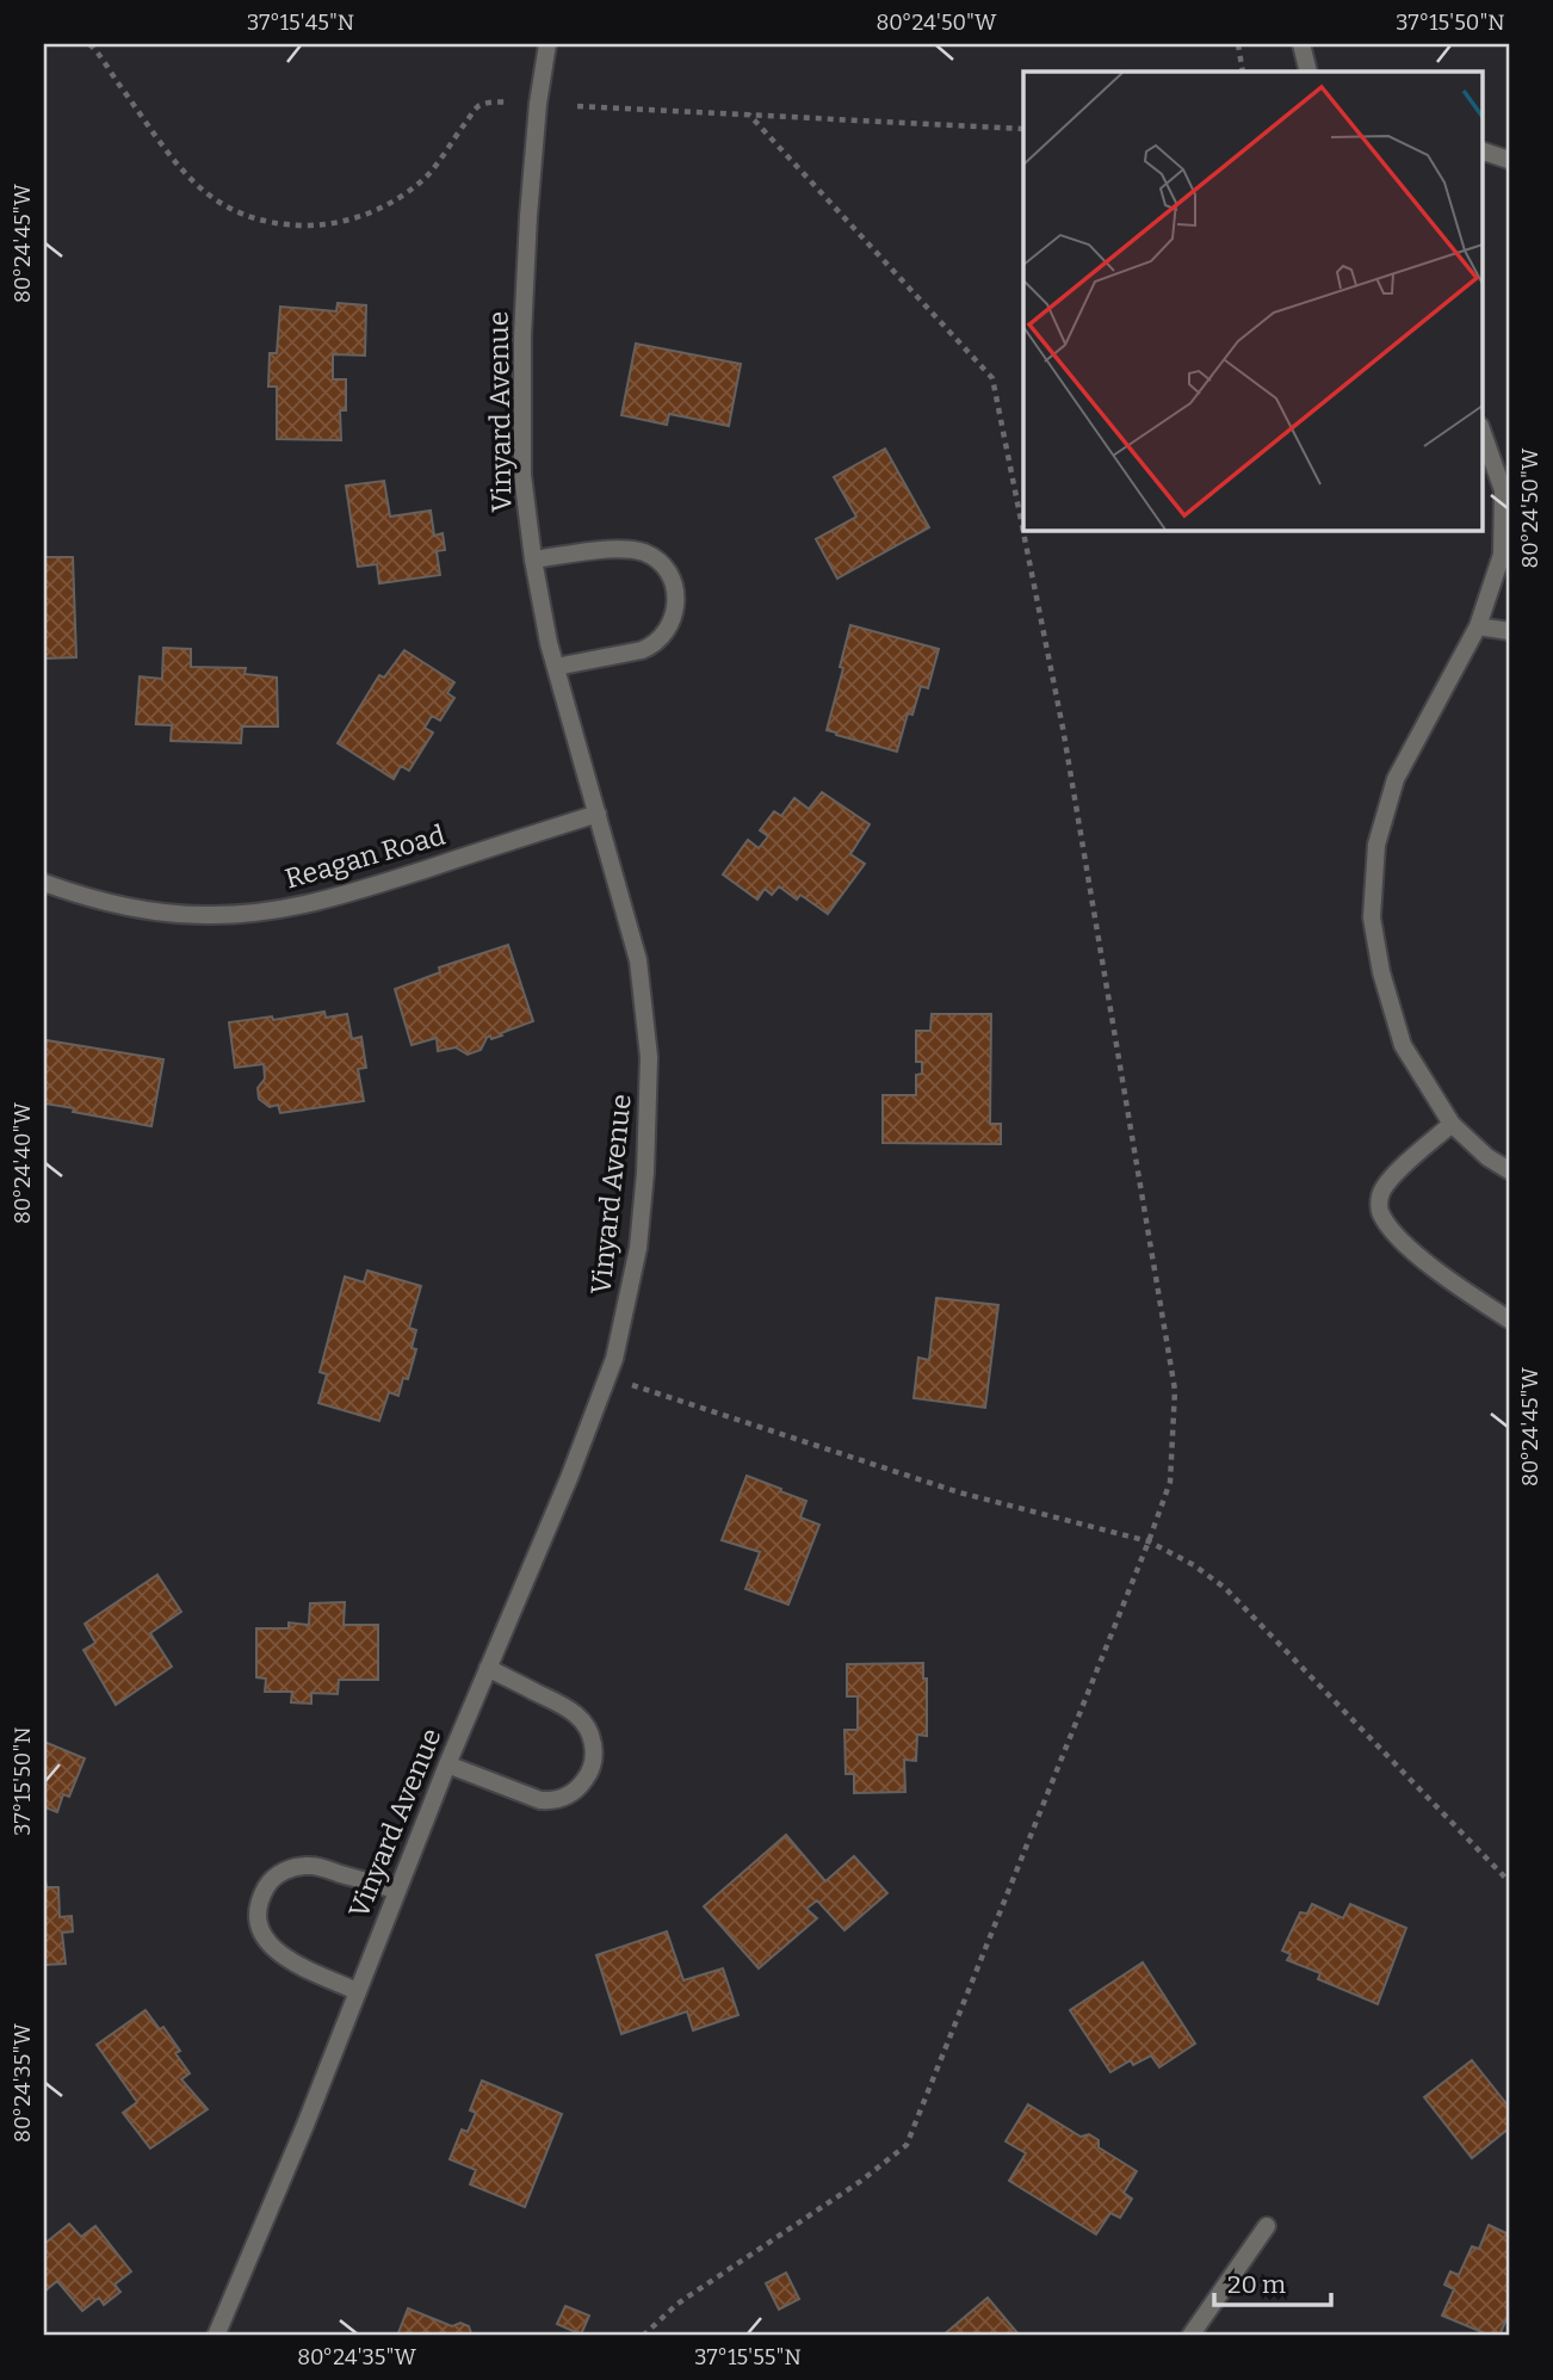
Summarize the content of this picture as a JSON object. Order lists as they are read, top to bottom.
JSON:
{
  "streets": {
    "street": ["Vinyard Avenue", "Reagan Road"]
  },
  "crossings": [
    ["Vinyard Avenue", "Reagan Road"]
  ],
  "scale_bar": "20 m",
  "coordinates": [
    "37°15'45\"N",
    "80°24'50\"W",
    "37°15'50\"N",
    "80°24'45\"W",
    "80°24'40\"W",
    "80°24'35\"W",
    "37°15'55\"N"
  ]
}
